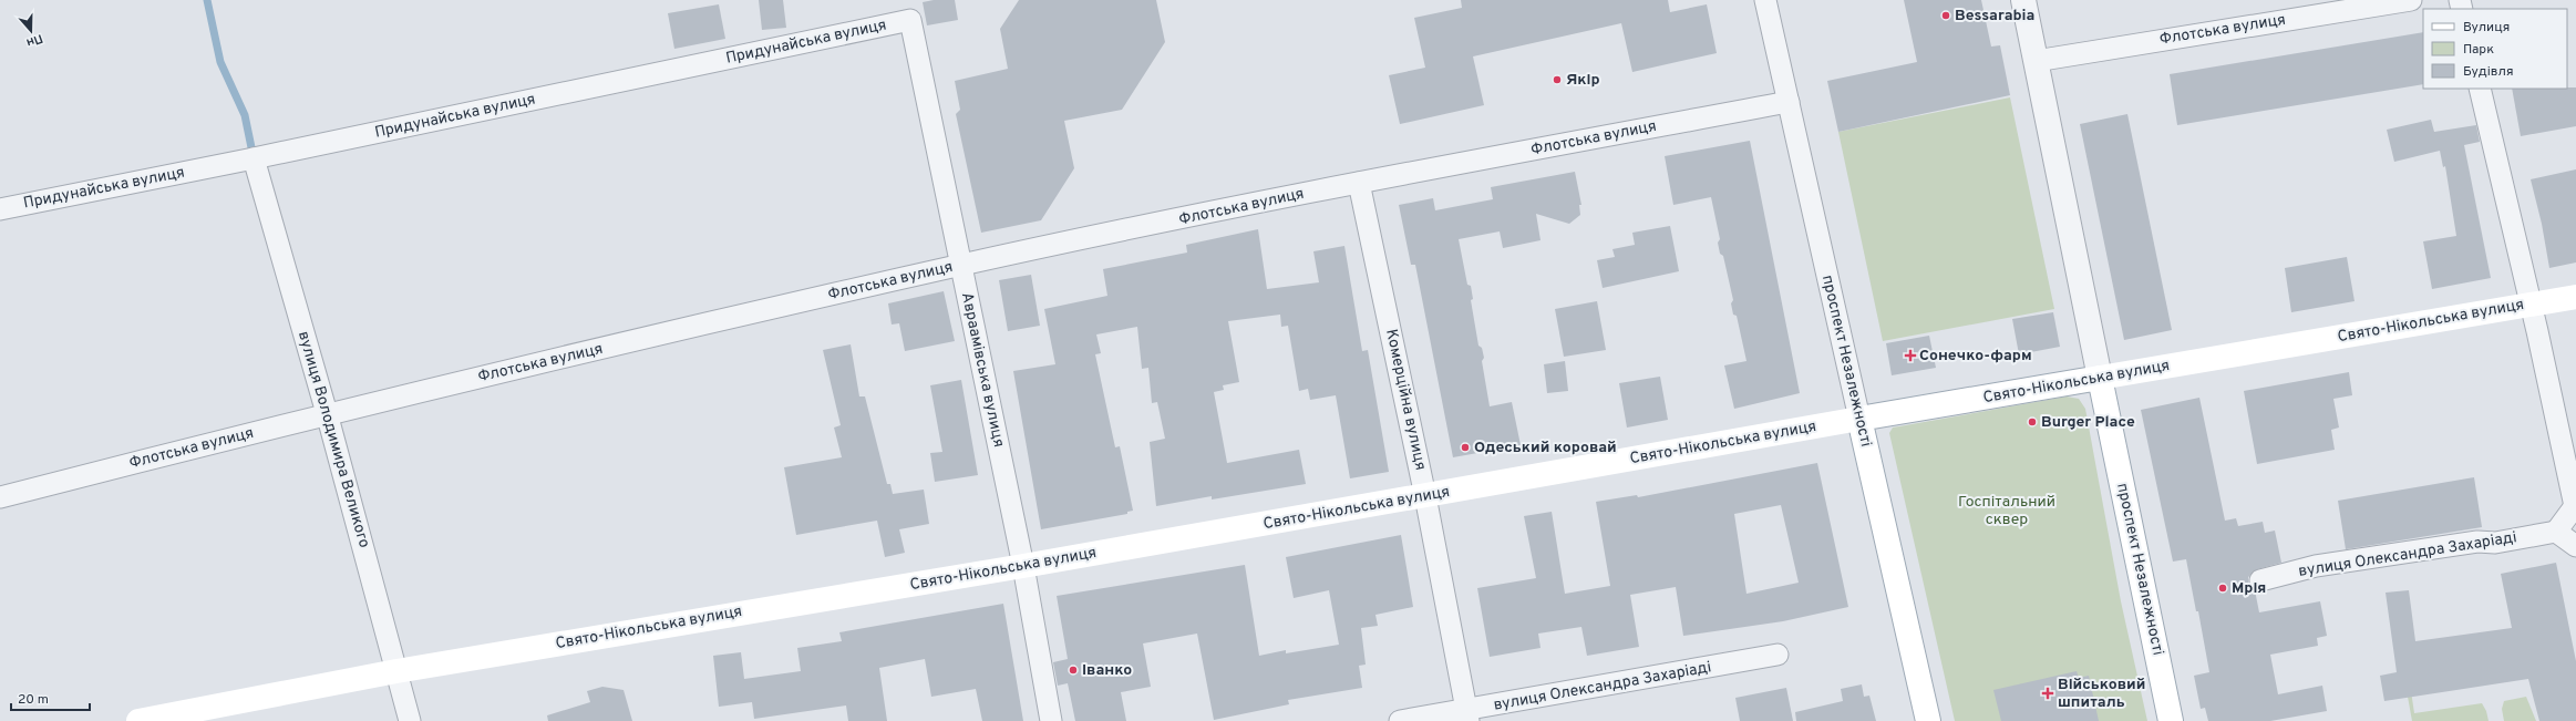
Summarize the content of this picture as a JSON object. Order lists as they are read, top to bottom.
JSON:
{
  "streets": {
    "main road": ["Свято-Нікольська вулиця", "проспект Незалежності"],
    "street": [
      "Флотська вулиця",
      "Придунайська вулиця",
      "Авраамівська вулиця",
      "Комерційна вулиця",
      "вулиця Володимира Великого",
      "вулиця Олександра Захаріаді"
    ]
  },
  "crossings": [
    ["Флотська вулиця", "проспект Незалежності"],
    ["Флотська вулиця", "Авраамівська вулиця"],
    ["Флотська вулиця", "Комерційна вулиця"],
    ["Флотська вулиця", "вулиця Володимира Великого"],
    ["Придунайська вулиця", "Авраамівська вулиця"],
    ["Придунайська вулиця", "вулиця Володимира Великого"],
    ["Свято-Нікольська вулиця", "проспект Незалежності"],
    ["Свято-Нікольська вулиця", "Авраамівська вулиця"],
    ["Свято-Нікольська вулиця", "Комерційна вулиця"],
    ["Свято-Нікольська вулиця", "вулиця Володимира Великого"],
    ["Комерційна вулиця", "вулиця Олександра Захаріаді"]
  ],
  "parks": ["Госпітальний сквер"],
  "places": {
    "other": [
      "Bessarabia",
      "Якір",
      "Burger Place",
      "Одеський коровай",
      "Мрія",
      "Іванко"
    ],
    "health": ["Сонечко-фарм", "Військовий шпиталь"]
  },
  "legend": ["Вулиця", "Парк", "Будівля"],
  "scale_bar": "20 m",
  "north": "bottom"
}
